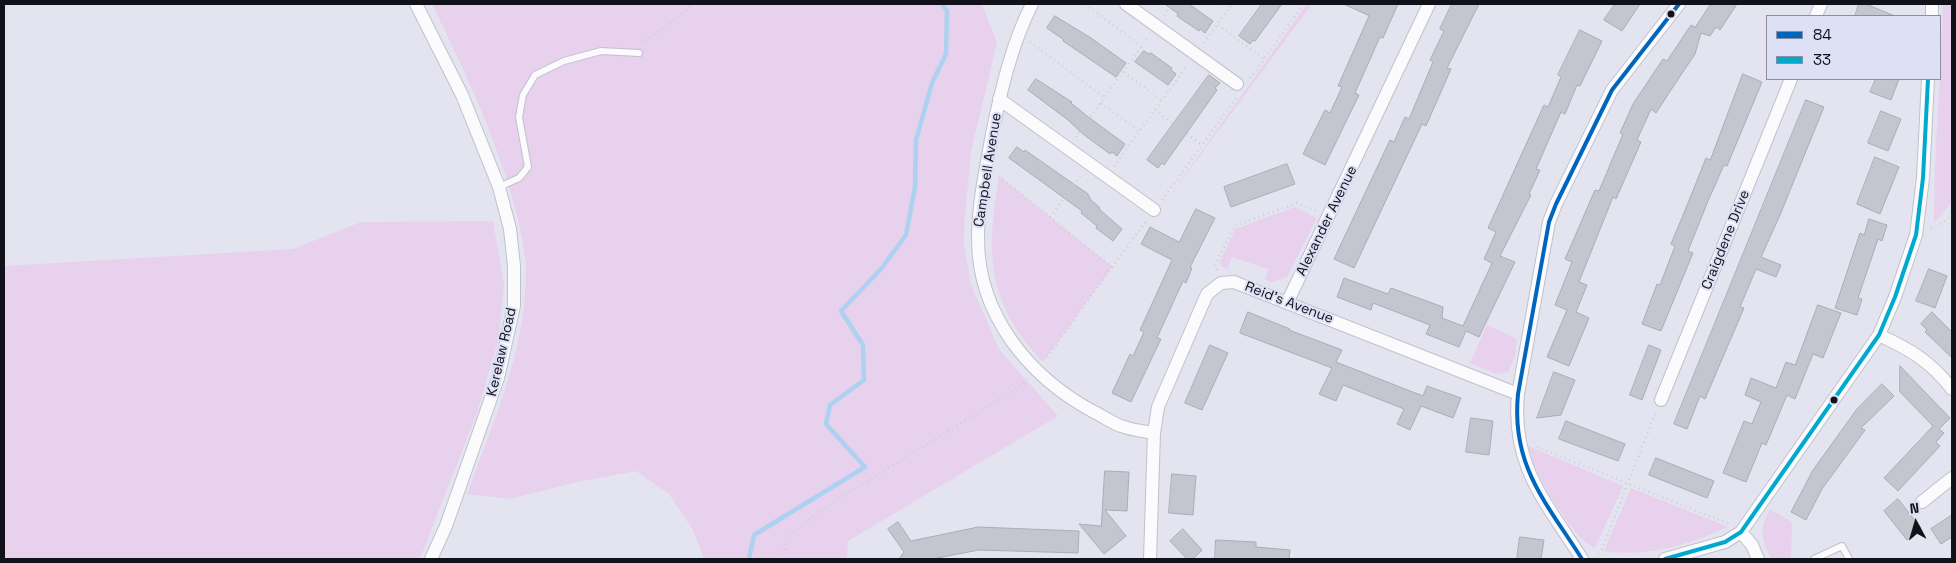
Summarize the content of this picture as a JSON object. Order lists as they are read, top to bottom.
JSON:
{
  "streets": {
    "street": [
      "Campbell Avenue",
      "Alexander Avenue",
      "Craigdene Drive",
      "Reid's Avenue",
      "Kerelaw Road"
    ]
  },
  "crossings": [
    ["Alexander Avenue", "Reid's Avenue"]
  ],
  "lines": ["transit line 84", "transit line 33"],
  "legend": ["84", "33"],
  "north": "top"
}
